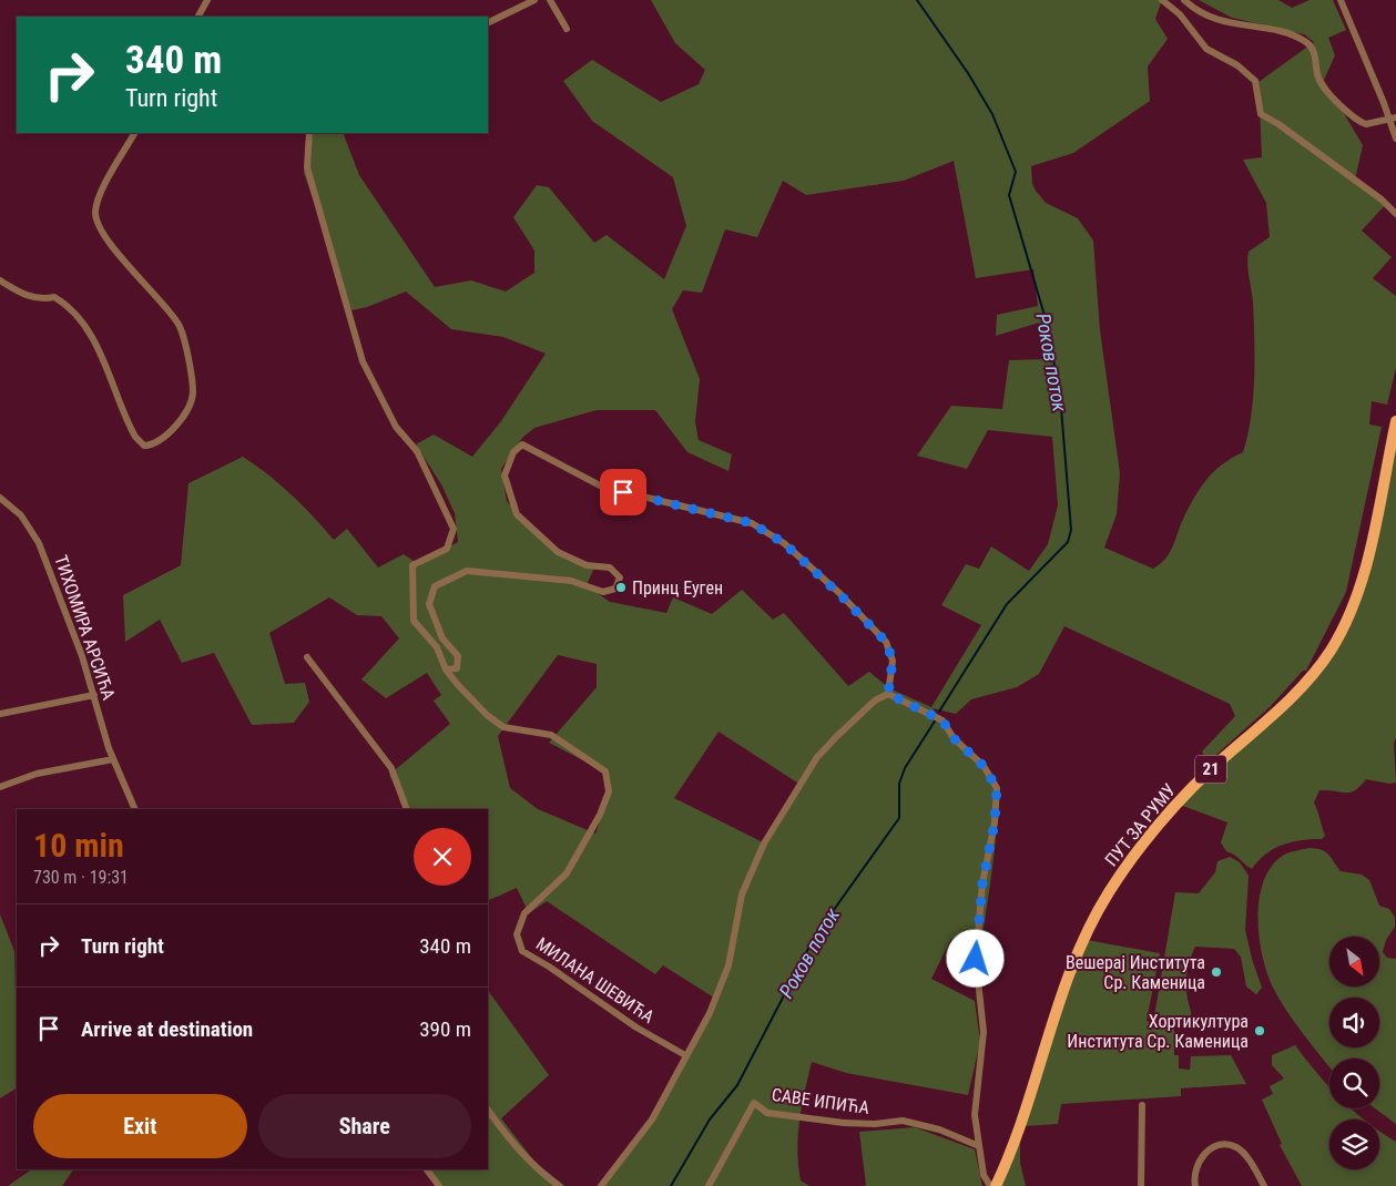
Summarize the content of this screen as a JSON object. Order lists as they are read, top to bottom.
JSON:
{
  "streets": {
    "main road": ["21", "ПУТ ЗА РУМУ"],
    "street": ["ТИХОМИРА АРСИЋА", "МИЛАНА ШЕВИЋА", "САВЕ ИПИЋА"]
  },
  "water": ["Роков поток"],
  "places": ["Принц Еуген", "Вешерај Института Ср. Каменица", "Хортикултура Института Ср. Каменица"],
  "north": "bottom right",
  "page": {
    "turn": ["340 m", "Turn right"],
    "heading": ["10 min", "730 m · 19:31"],
    "list": [
      {
        "name": "Turn right",
        "value": "340 m"
      },
      {
        "name": "Arrive at destination",
        "value": "390 m"
      }
    ],
    "buttons": ["Exit", "Share"]
  }
}
